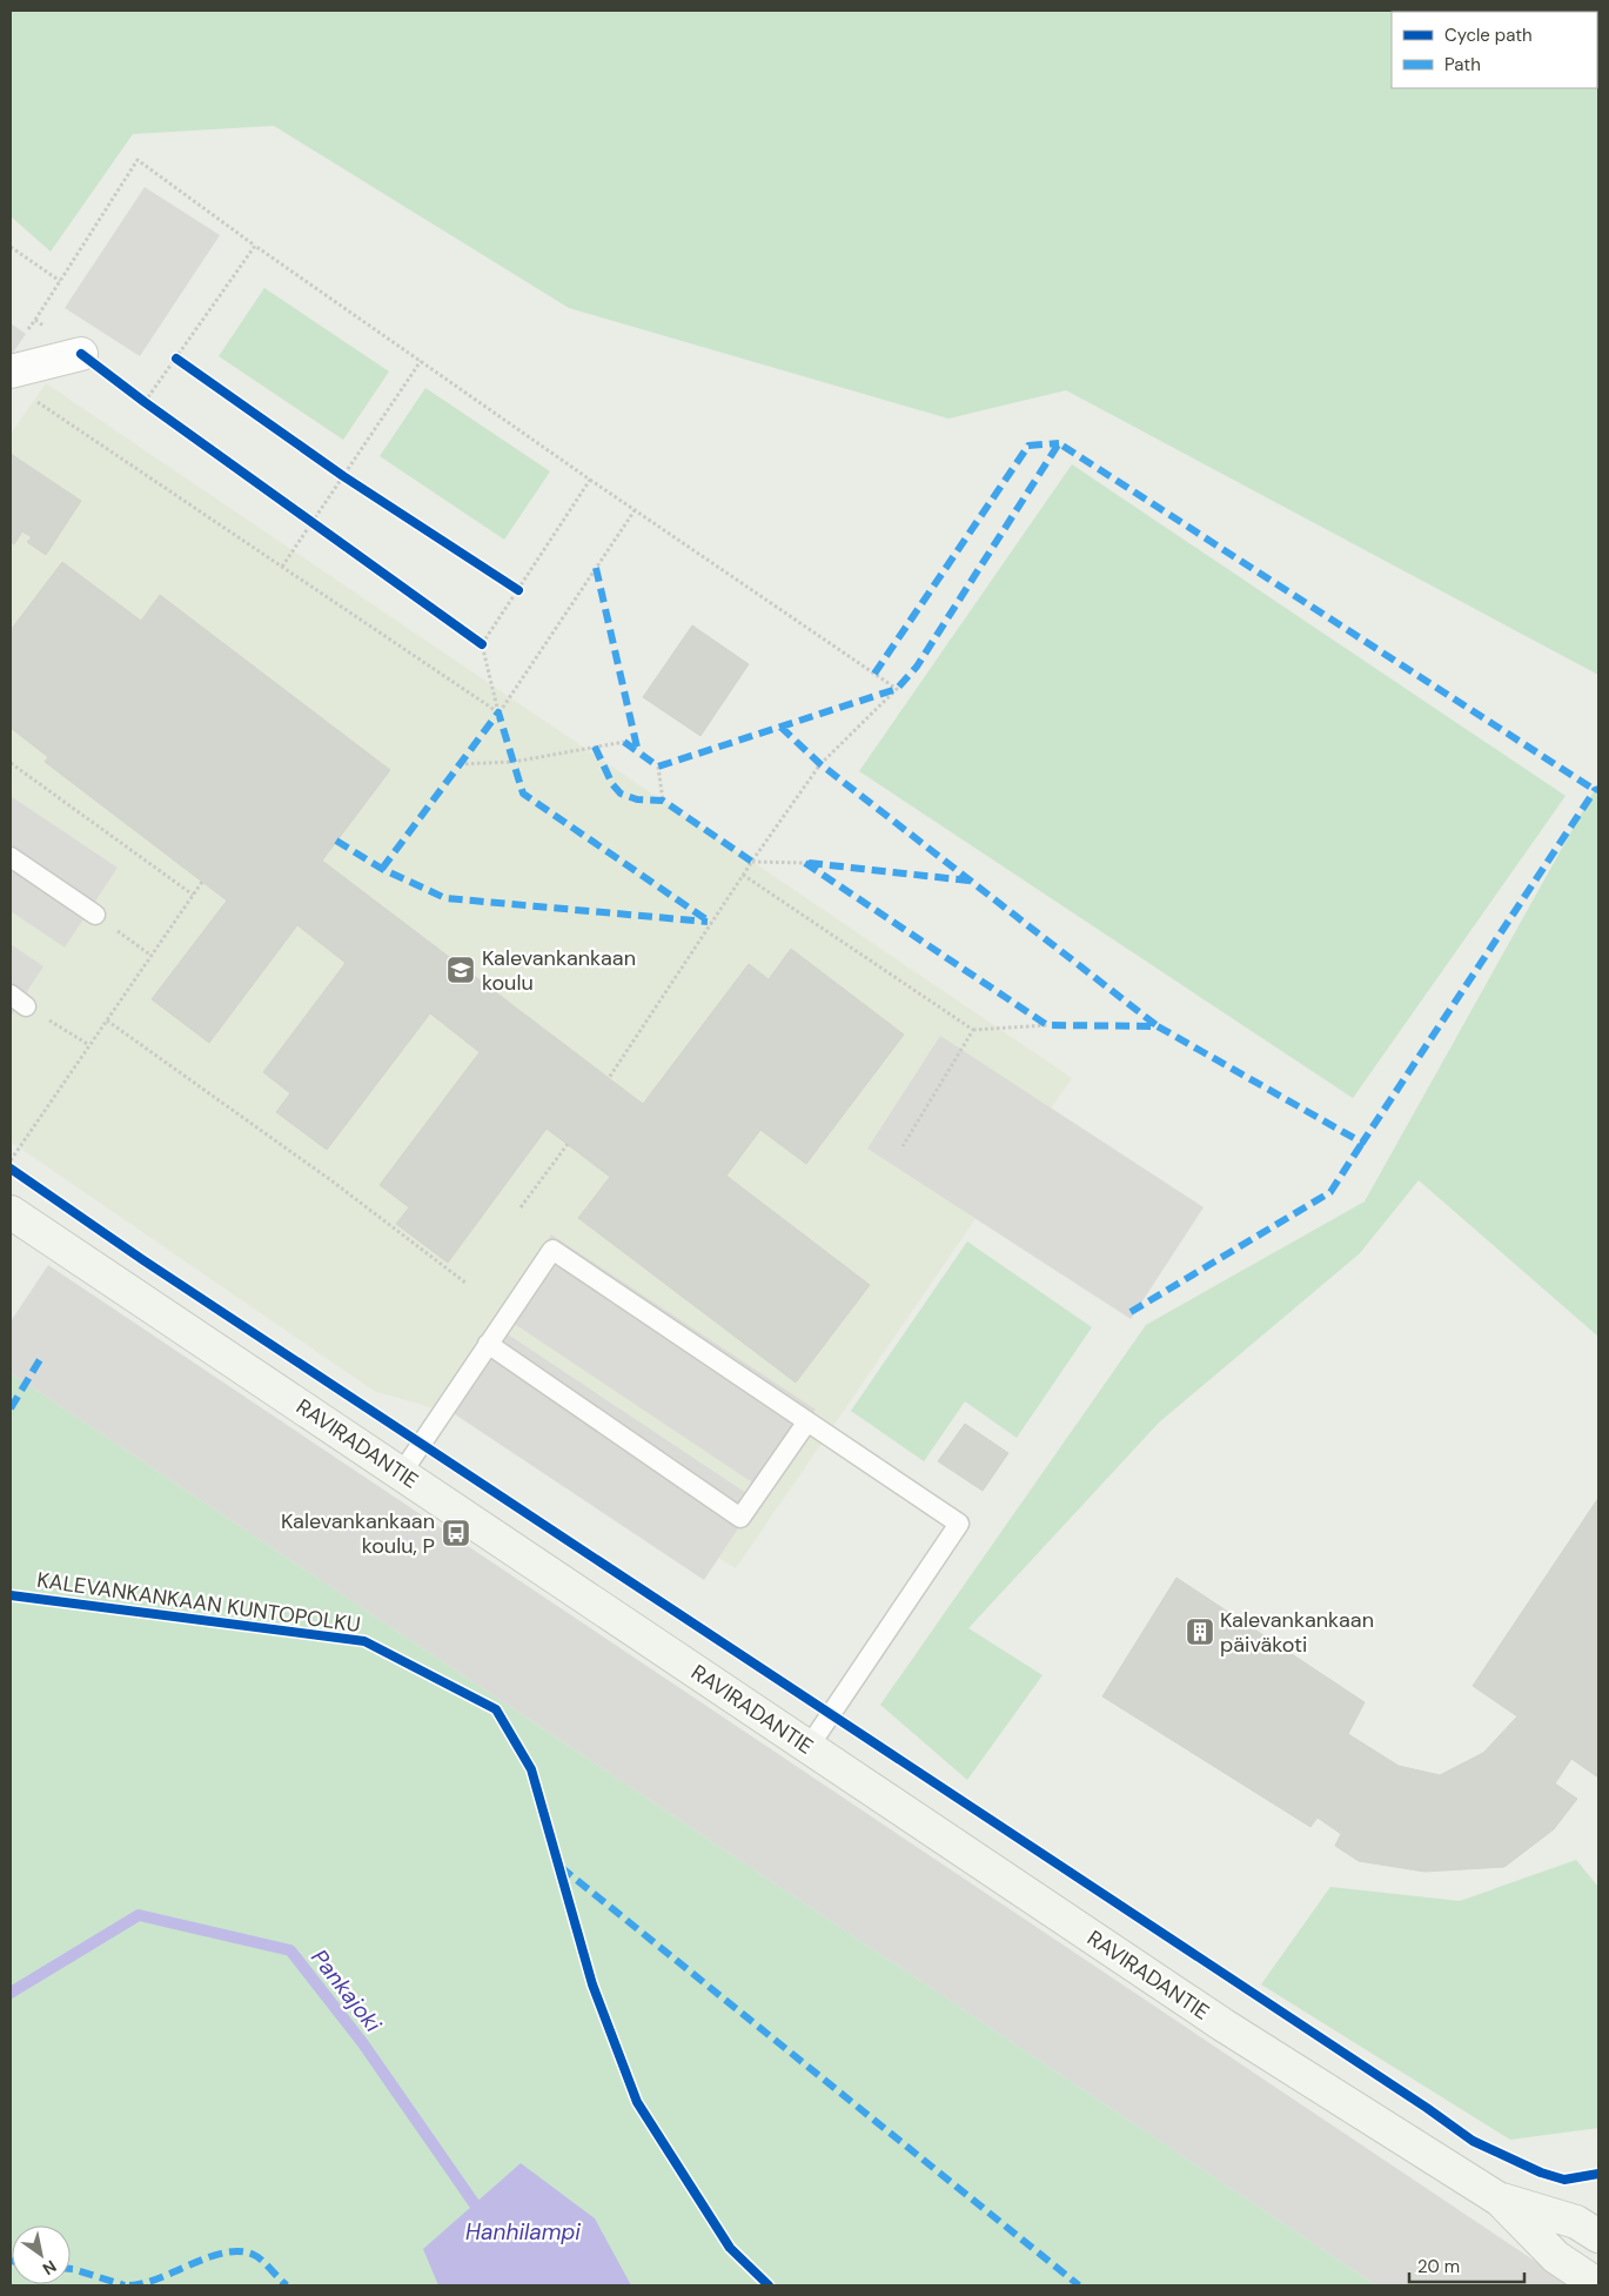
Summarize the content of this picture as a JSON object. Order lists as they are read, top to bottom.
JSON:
{
  "streets": {
    "street": ["RAVIRADANTIE"],
    "cycle path": ["KALEVANKANKAAN KUNTOPOLKU"]
  },
  "water": ["Pankajoki", "Hanhilampi"],
  "places": {
    "school or university": ["Kalevankankaan koulu"],
    "bus stop": ["Kalevankankaan koulu, P"],
    "building": ["Kalevankankaan päiväkoti"]
  },
  "legend": ["Cycle path", "Path"],
  "scale_bar": "20 m",
  "north": "bottom right"
}
